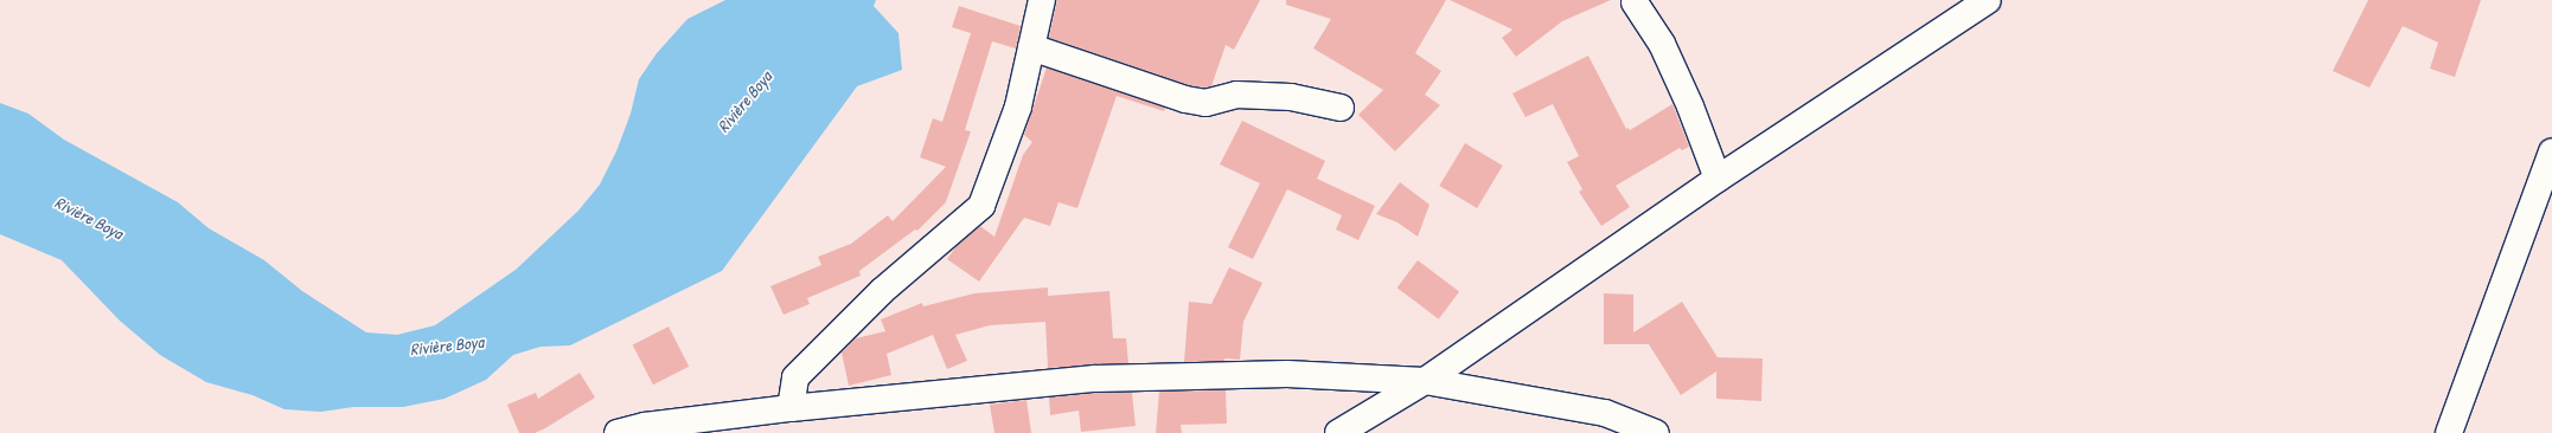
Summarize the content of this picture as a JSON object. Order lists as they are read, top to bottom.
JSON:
{
  "water": ["Rivière Boya"]
}
